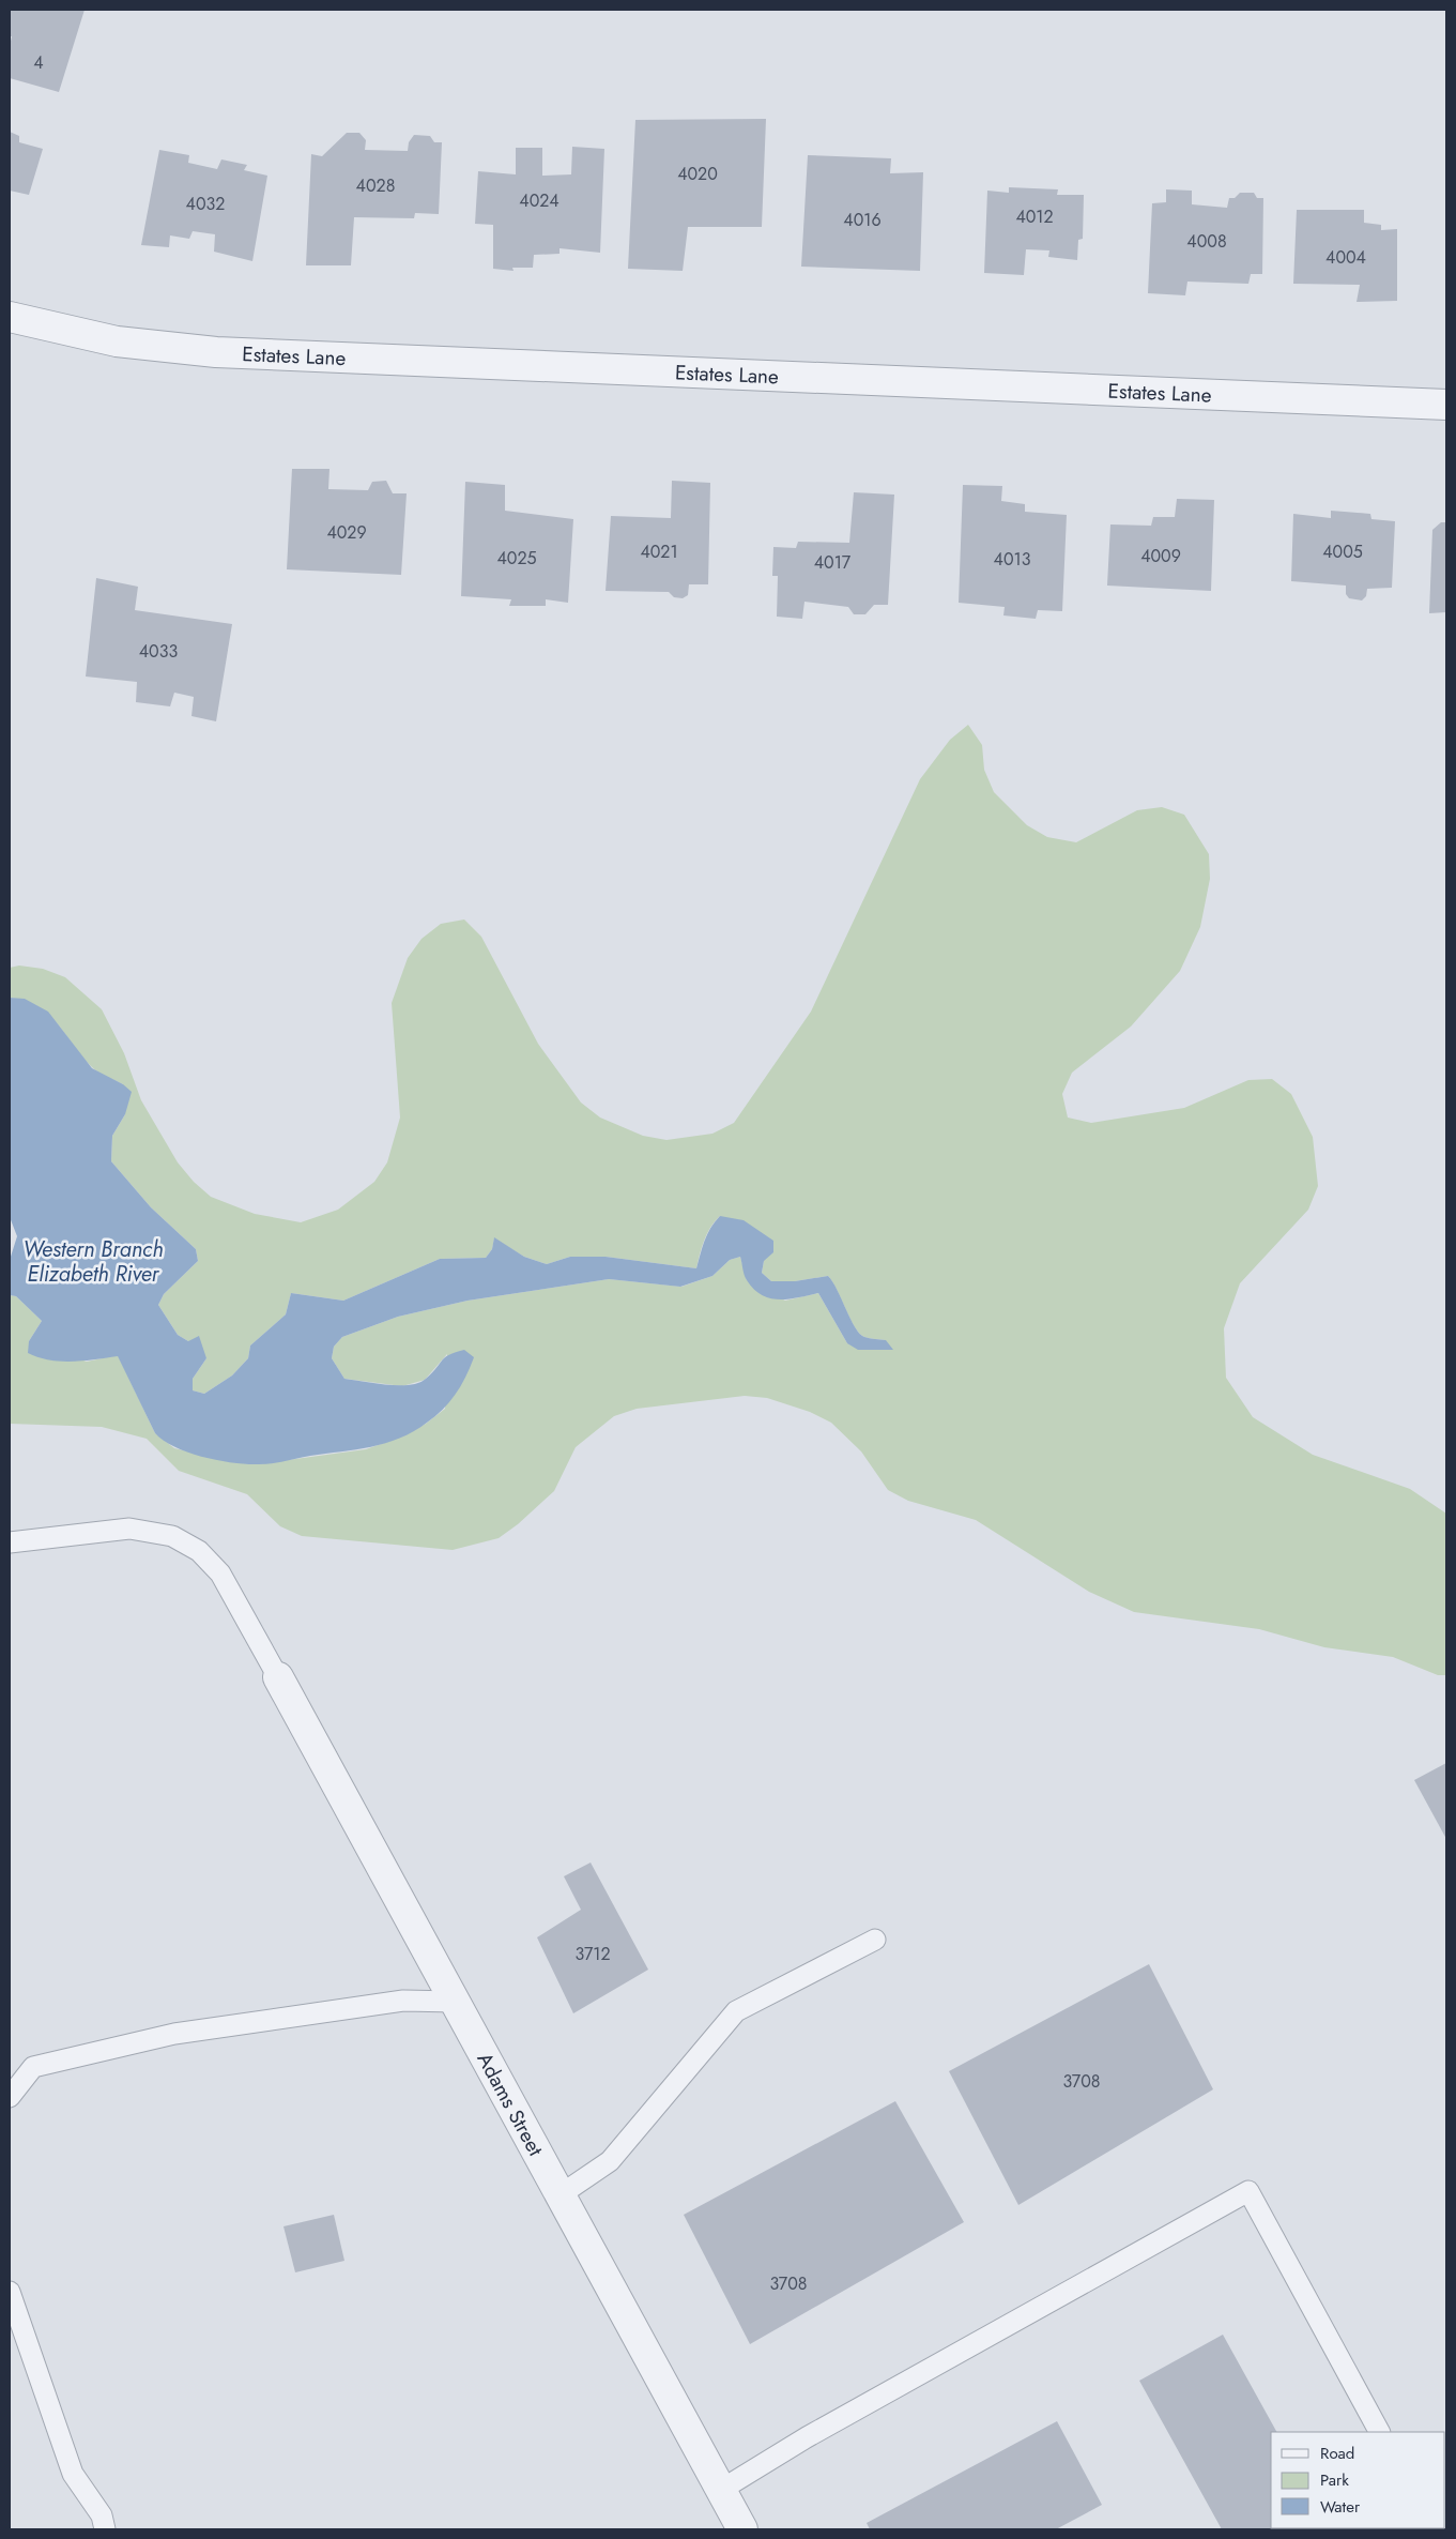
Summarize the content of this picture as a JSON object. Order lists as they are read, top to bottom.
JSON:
{
  "streets": {
    "street": ["Estates Lane", "Adams Street"]
  },
  "water": ["Western Branch Elizabeth River"],
  "house_numbers": [
    "4",
    "4020",
    "4028",
    "4024",
    "4032",
    "4012",
    "4016",
    "4008",
    "4004",
    "4029",
    "4021",
    "4005",
    "4009",
    "4025",
    "4013",
    "4017",
    "4033",
    "3712",
    "3708",
    "3708"
  ],
  "legend": ["Road", "Park", "Water"]
}
